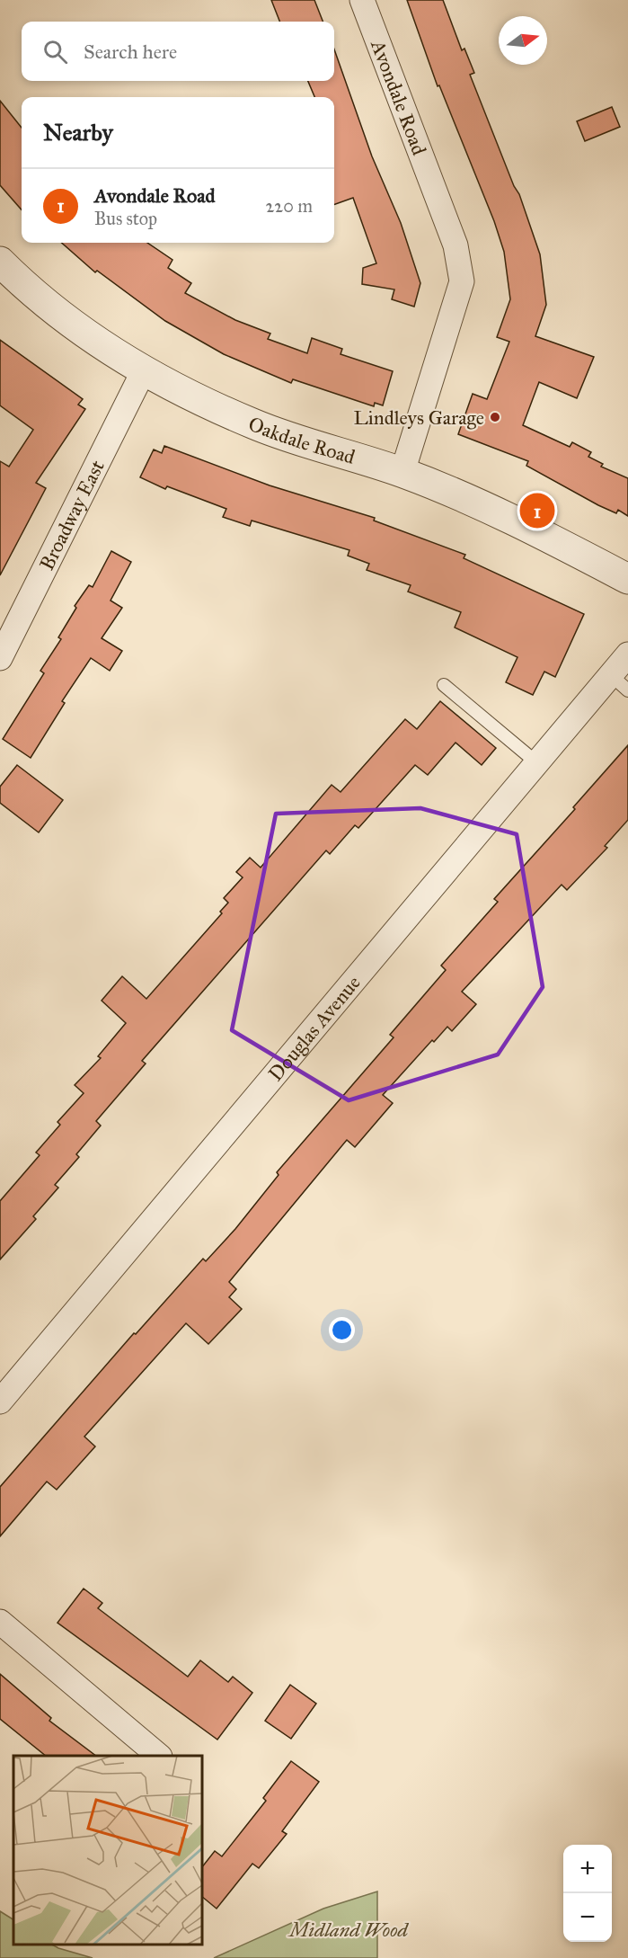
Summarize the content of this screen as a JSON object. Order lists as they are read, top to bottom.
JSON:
{
  "streets": {
    "street": [
      "Avondale Road",
      "Oakdale Road",
      "Broadway East",
      "Douglas Avenue"
    ]
  },
  "crossings": [
    ["Avondale Road", "Oakdale Road"],
    ["Oakdale Road", "Broadway East"]
  ],
  "parks": ["Midland Wood"],
  "places": ["Lindleys Garage"],
  "north": "right",
  "page": {
    "search": "Search here",
    "heading": "Nearby",
    "list": [
      {
        "mark": "1",
        "name": "Avondale Road",
        "note": "Bus stop",
        "value": "220 m"
      }
    ],
    "pins": "1",
    "map_buttons": ["+", "−"]
  }
}
